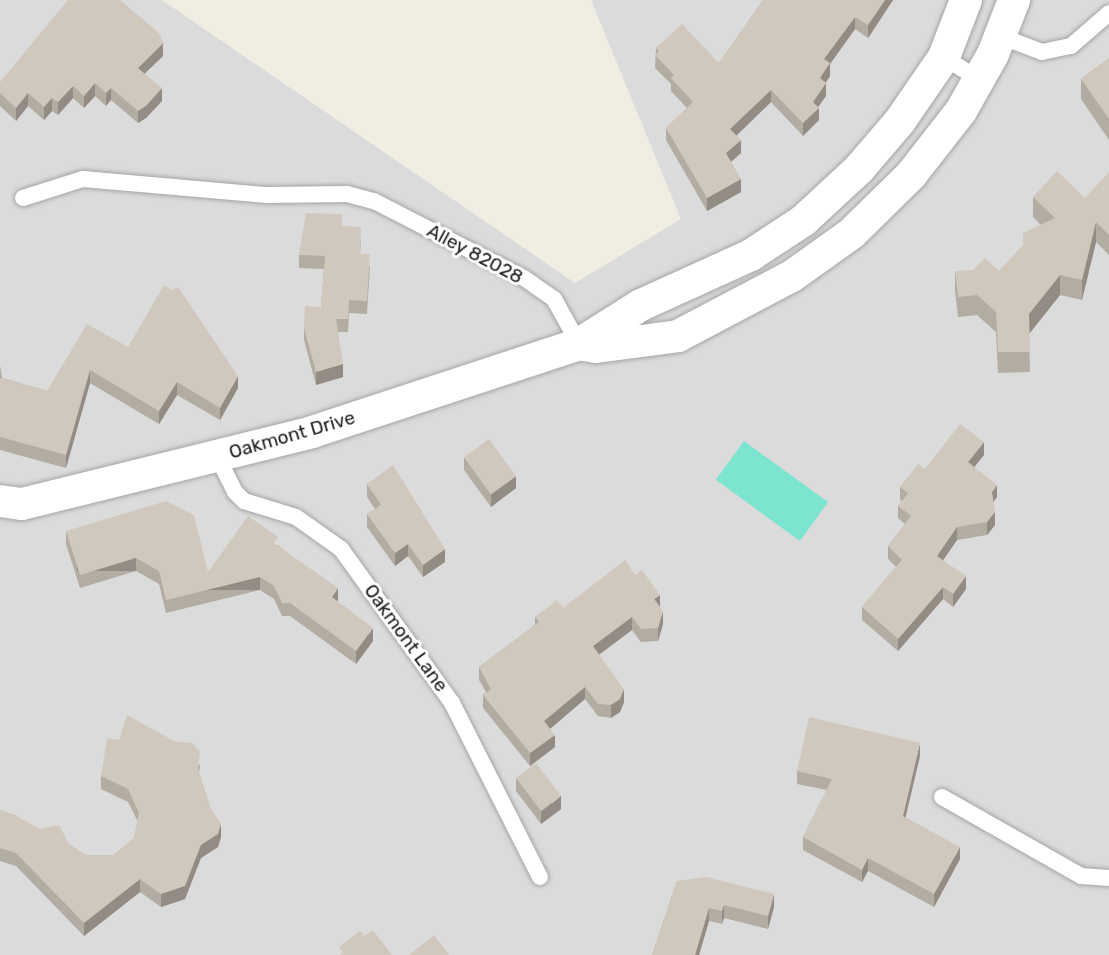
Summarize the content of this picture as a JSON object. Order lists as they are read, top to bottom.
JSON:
{
  "streets": {
    "street": ["Oakmont Drive"],
    "lane": ["Alley 82028", "Oakmont Lane"]
  },
  "crossings": [
    ["Alley 82028", "Oakmont Drive"],
    ["Oakmont Drive", "Oakmont Lane"]
  ]
}
